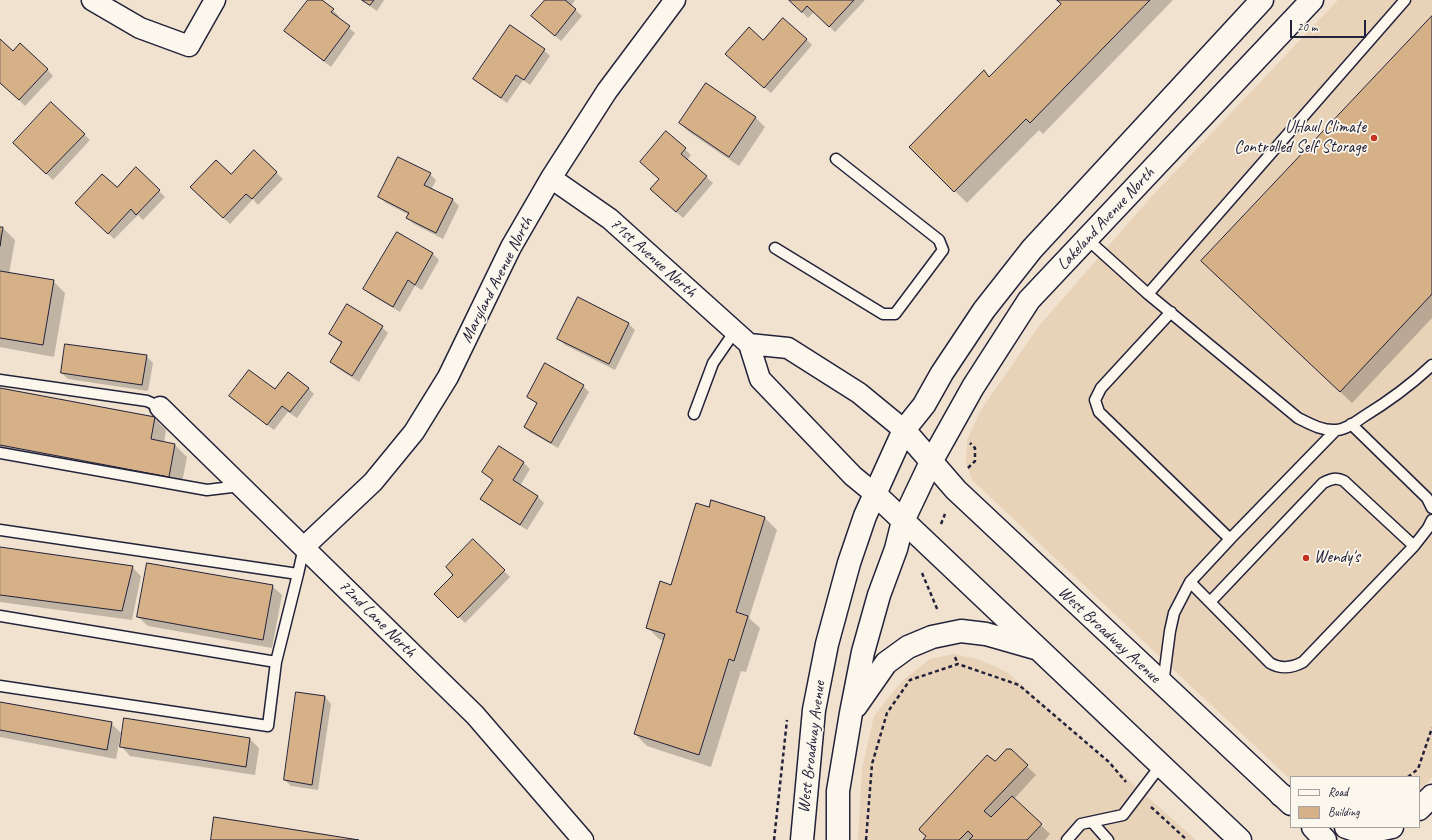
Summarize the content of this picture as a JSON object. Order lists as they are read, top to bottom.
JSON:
{
  "streets": {
    "main road": ["Lakeland Avenue North", "West Broadway Avenue"],
    "street": ["71st Avenue North", "Maryland Avenue North", "72nd Lane North"]
  },
  "crossings": [
    ["Lakeland Avenue North", "West Broadway Avenue"],
    ["71st Avenue North", "Maryland Avenue North"],
    ["Maryland Avenue North", "72nd Lane North"]
  ],
  "places": ["UHaul Climate Controlled Self Storage", "Wendy's"],
  "legend": ["Road", "Building"],
  "scale_bar": "20 m"
}
